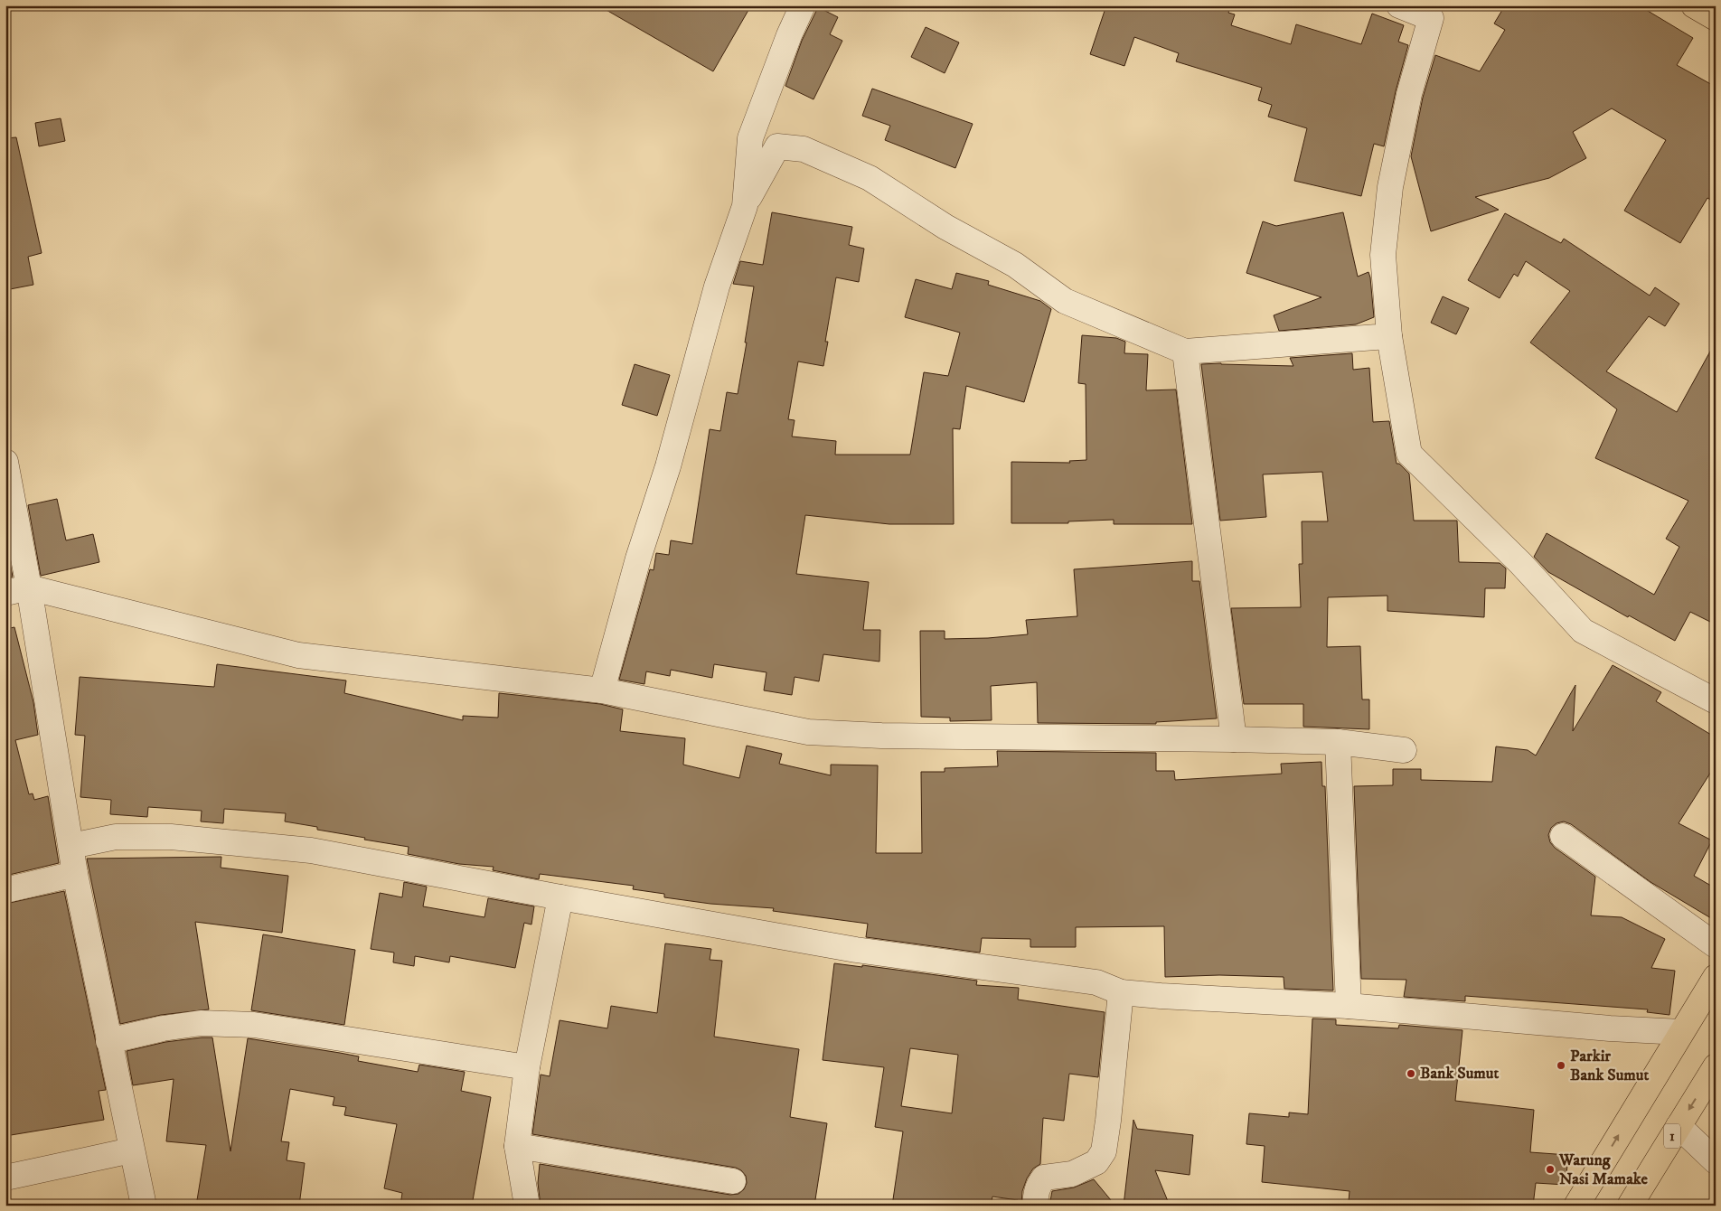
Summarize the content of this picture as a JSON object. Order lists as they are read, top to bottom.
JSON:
{
  "streets": {
    "highway": ["1"]
  },
  "places": ["Parkir Bank Sumut", "Bank Sumut", "Warung Nasi Mamake"]
}
